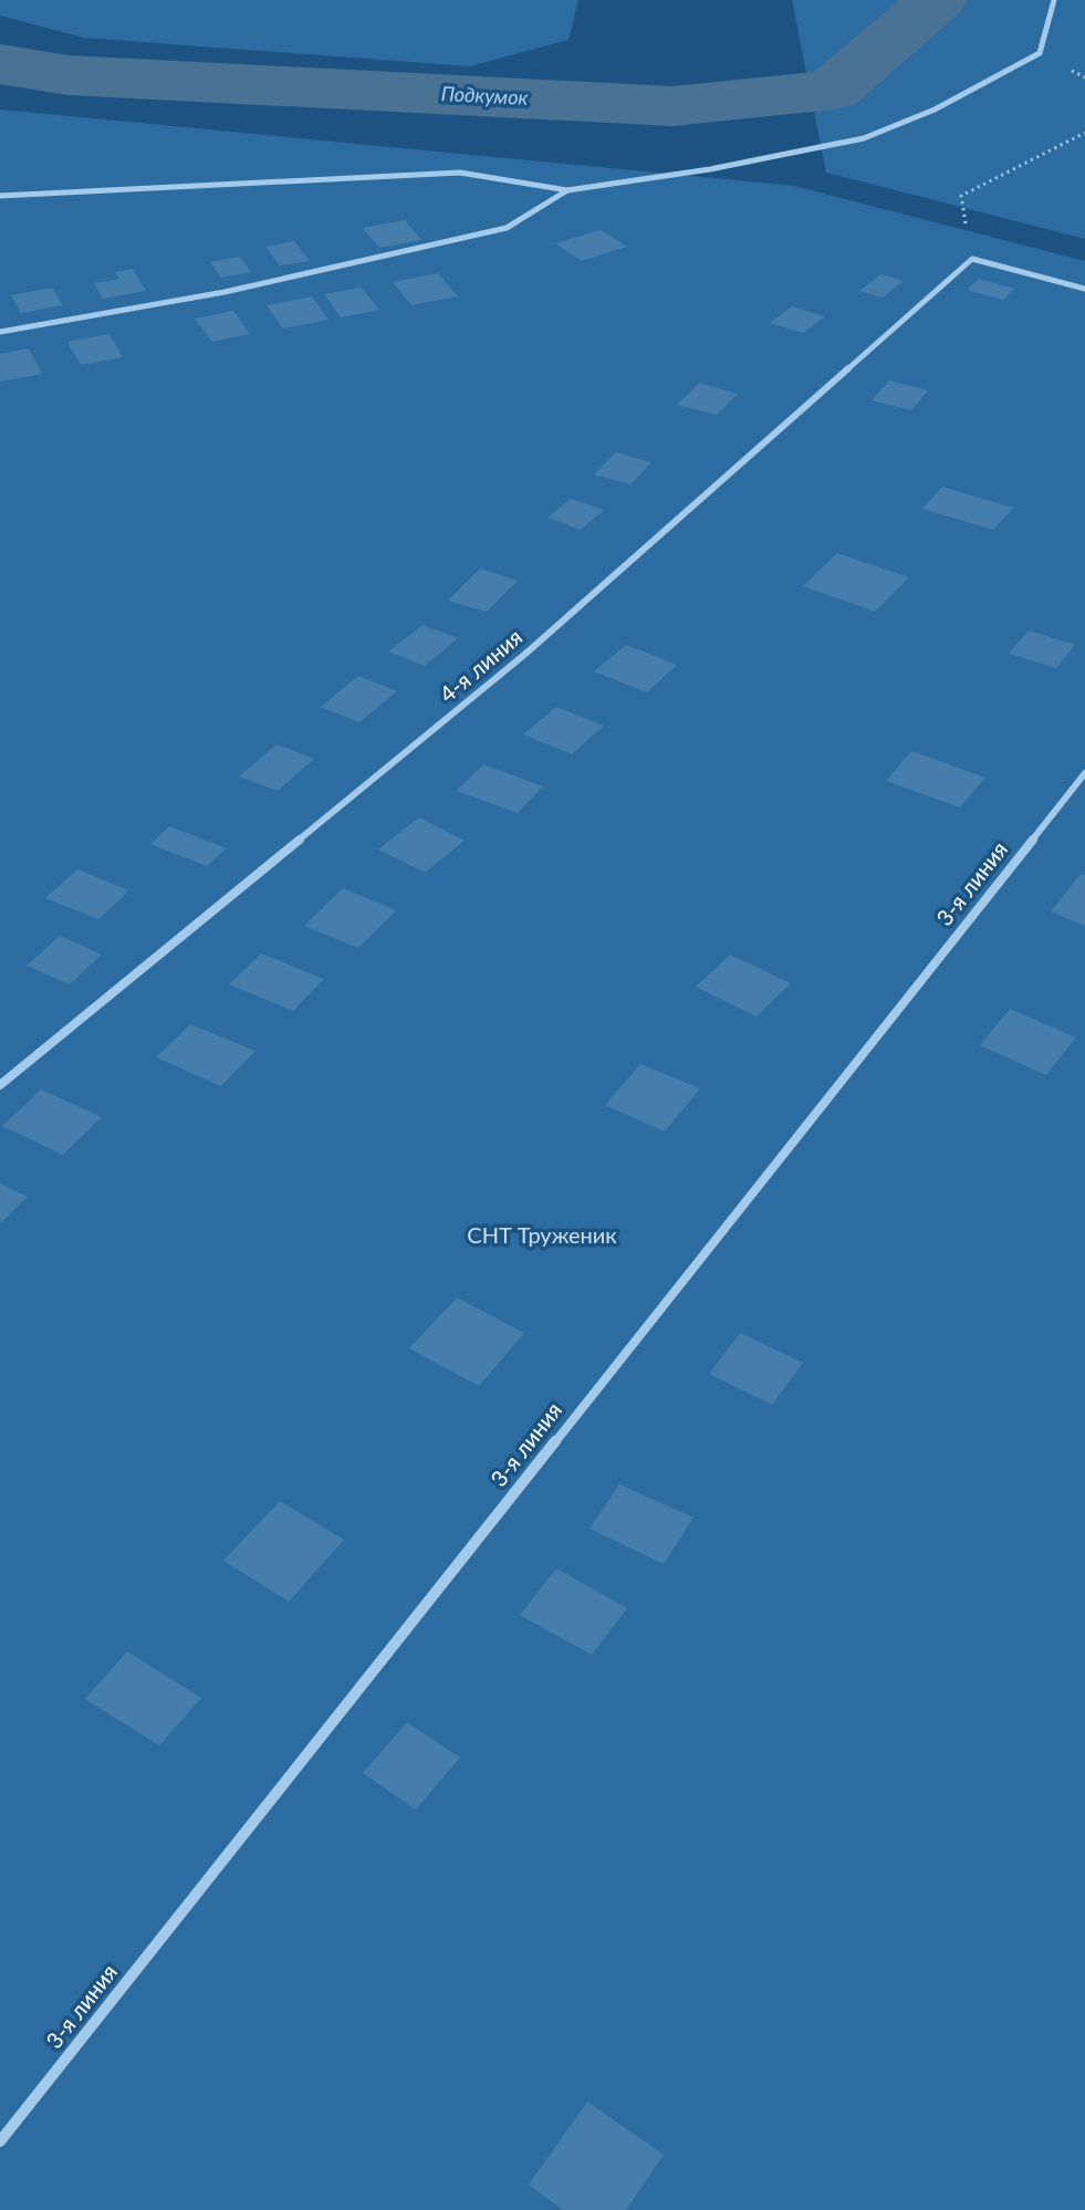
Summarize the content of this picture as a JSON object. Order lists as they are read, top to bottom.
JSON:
{
  "streets": {
    "street": ["4-я линия", "3-я линия"]
  },
  "water": ["Подкумок"],
  "parks": ["СНТ Труженик"]
}
